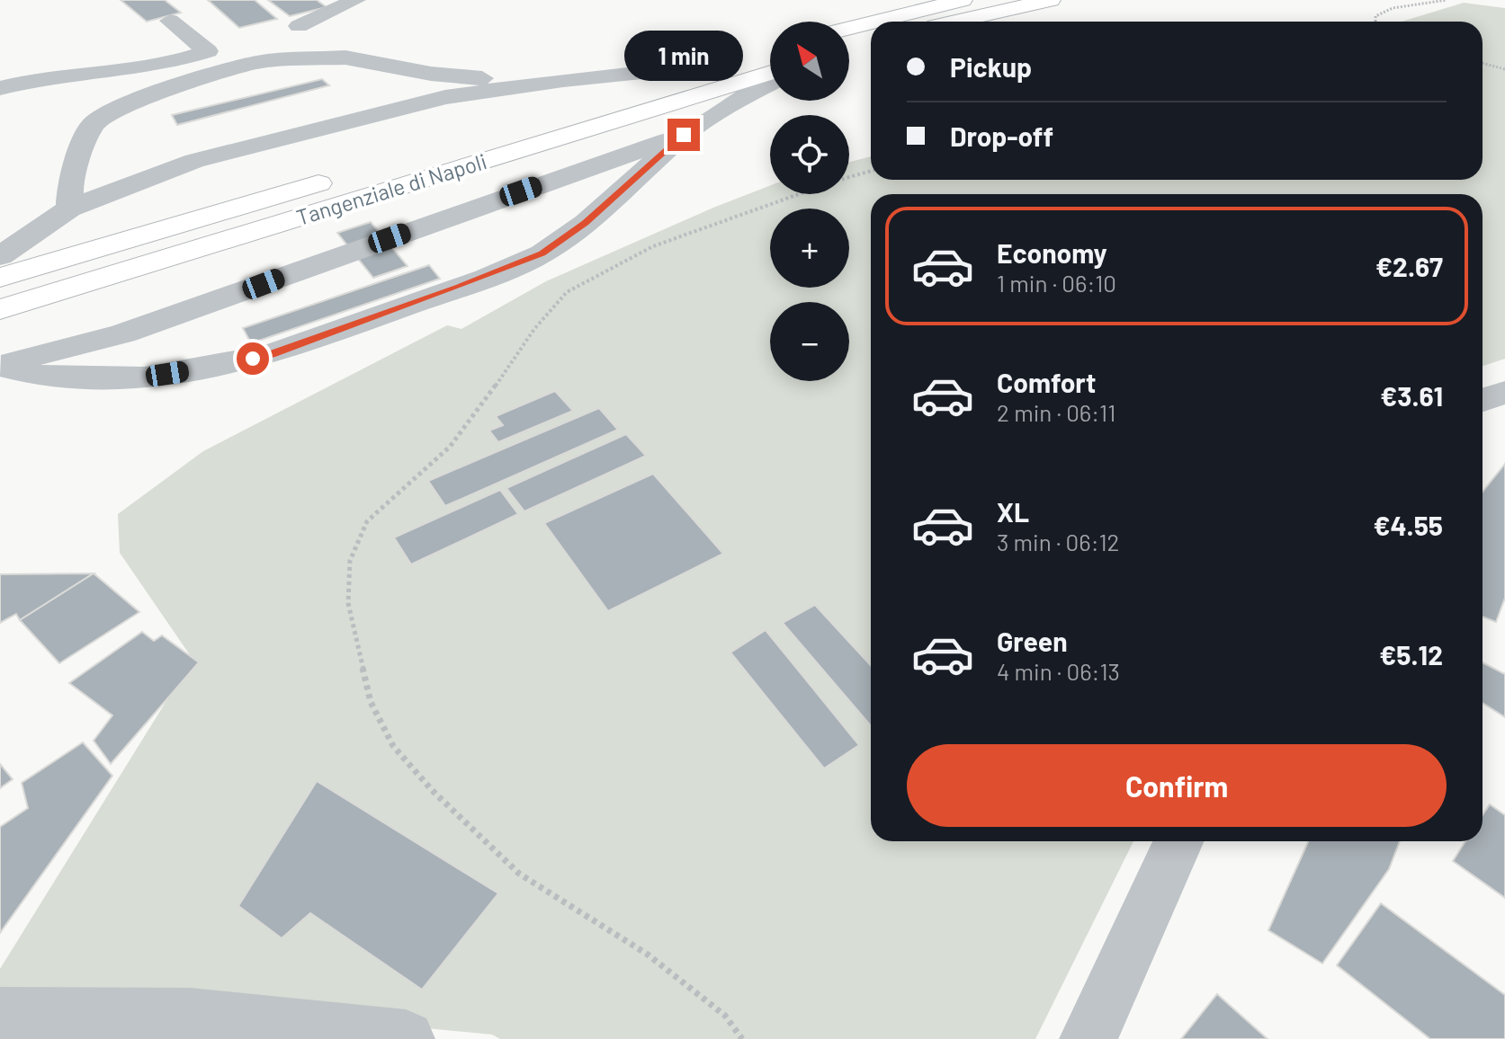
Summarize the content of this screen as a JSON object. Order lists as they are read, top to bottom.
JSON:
{
  "streets": {
    "highway": ["Tangenziale di Napoli"]
  },
  "north": "top left",
  "page": {
    "map_buttons": ["+", "−"],
    "banner": ["Pickup", "Drop-off"],
    "bubble": "1 min",
    "list": [
      {
        "name": "Economy",
        "note": "1 min · 06:10",
        "value": "€2.67"
      },
      {
        "name": "Comfort",
        "note": "2 min · 06:11",
        "value": "€3.61"
      },
      {
        "name": "XL",
        "note": "3 min · 06:12",
        "value": "€4.55"
      },
      {
        "name": "Green",
        "note": "4 min · 06:13",
        "value": "€5.12"
      }
    ],
    "buttons": "Confirm"
  }
}
